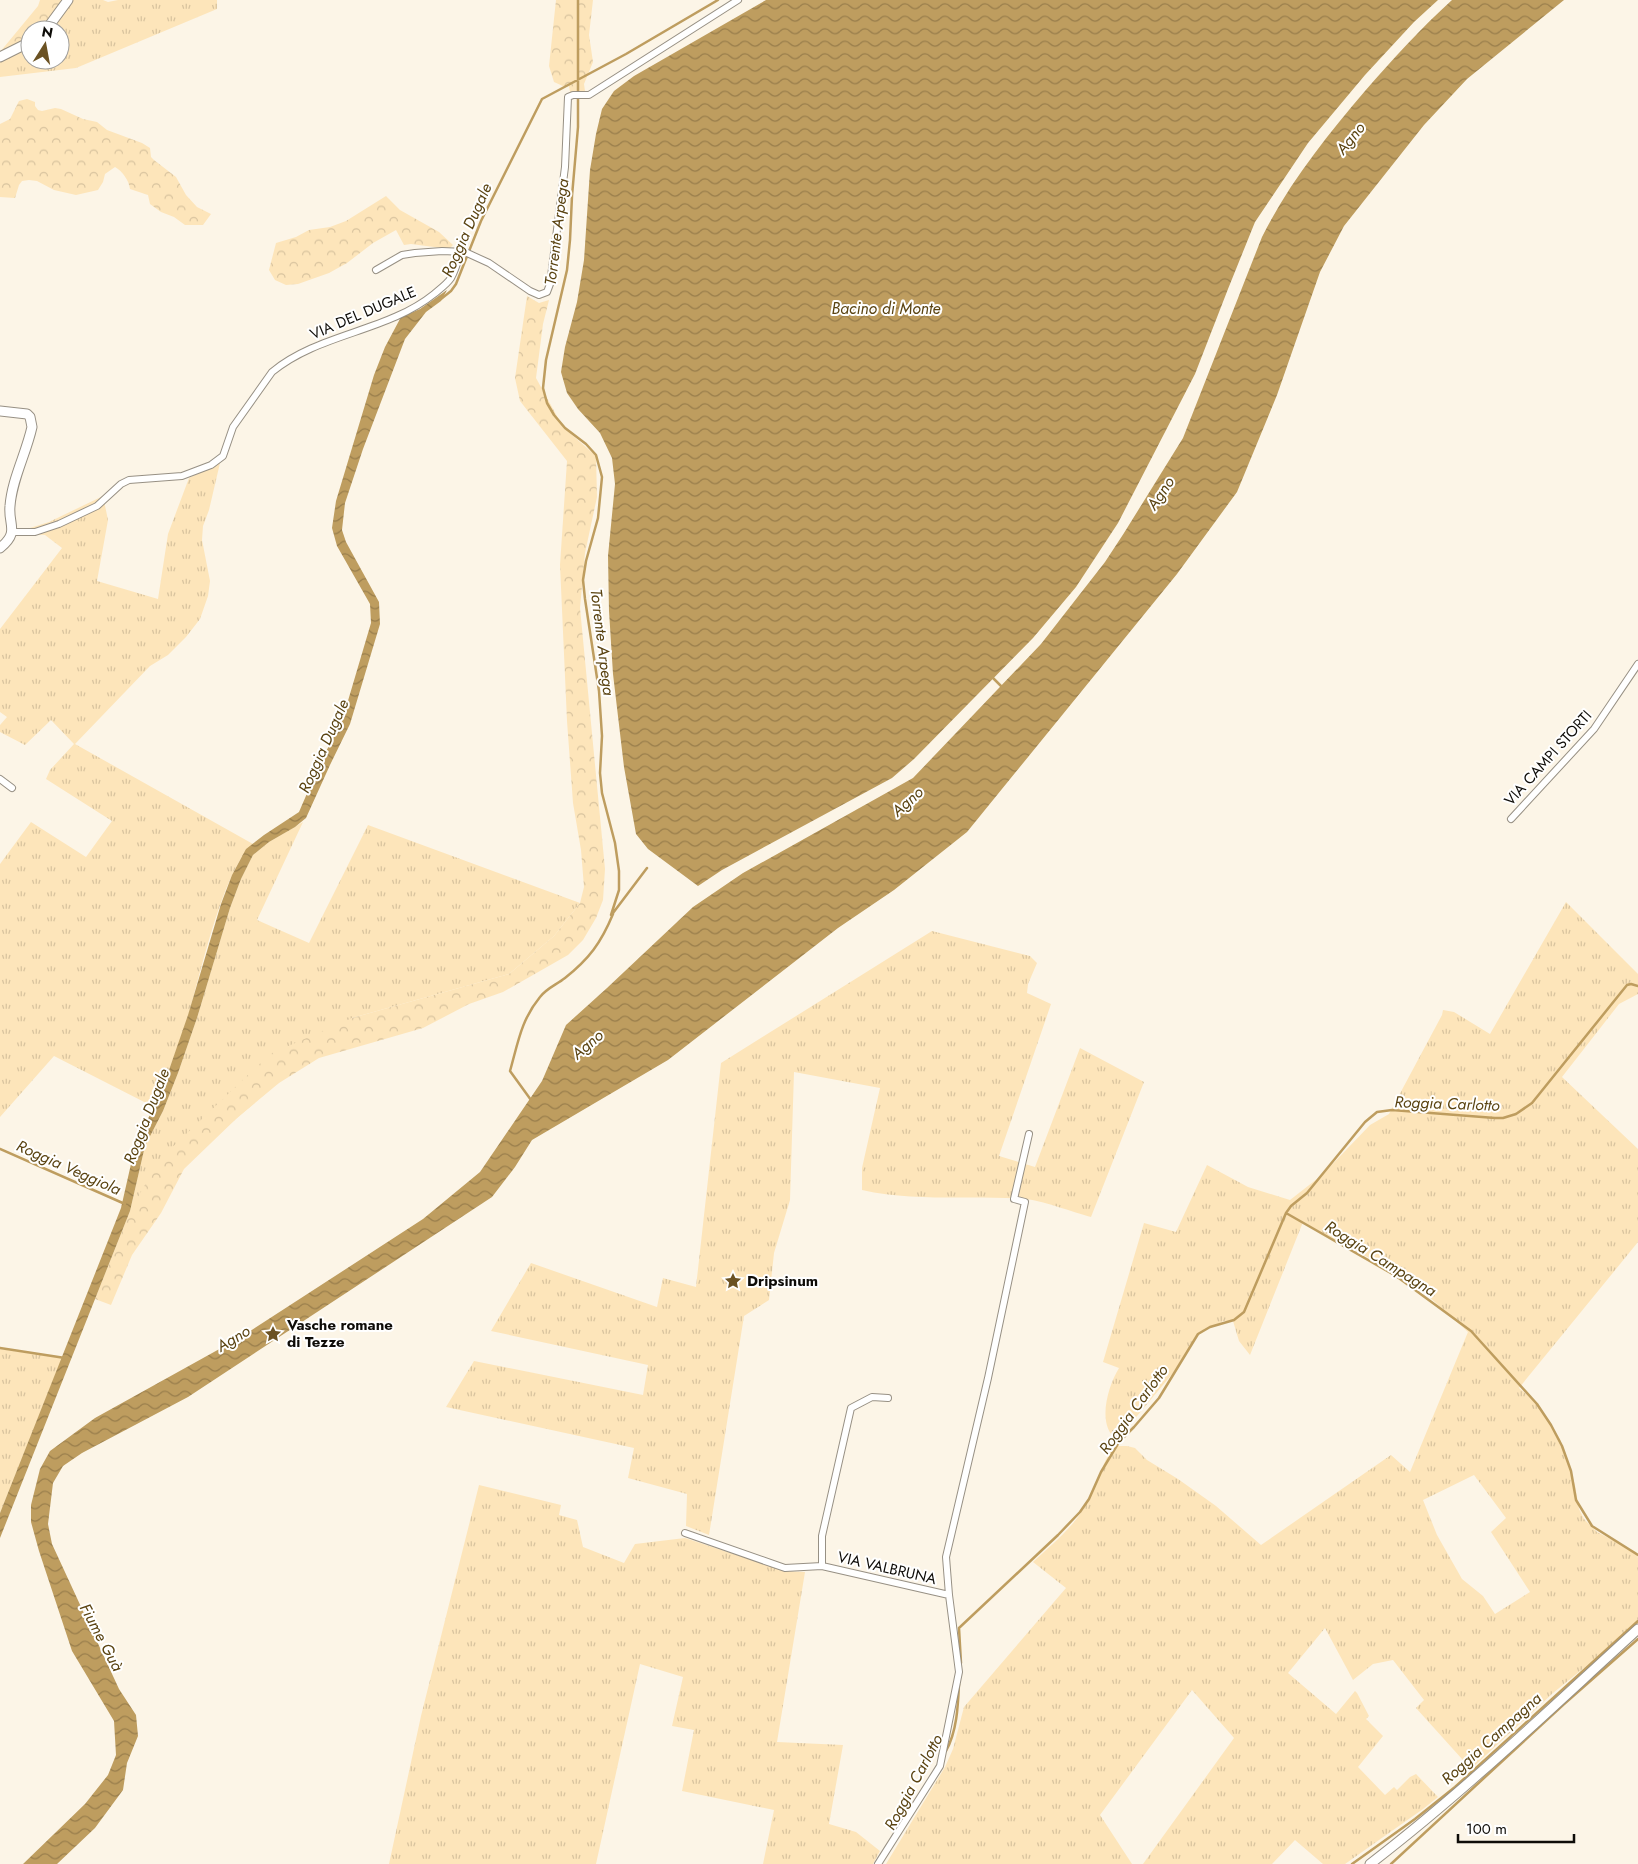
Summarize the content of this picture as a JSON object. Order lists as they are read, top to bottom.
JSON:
{
  "streets": {
    "street": ["VIA DEL DUGALE", "VIA CAMPI STORTI", "VIA VALBRUNA"]
  },
  "water": [
    "Agno",
    "Roggia Dugale",
    "Torrente Arpega",
    "Bacino di Monte",
    "Roggia Carlotto",
    "Roggia Veggiola",
    "Roggia Campagna",
    "Fiume Guà"
  ],
  "places": {
    "place": ["Dripsinum", "Vasche romane di Tezze"]
  },
  "scale_bar": "100 m",
  "north": "top"
}
